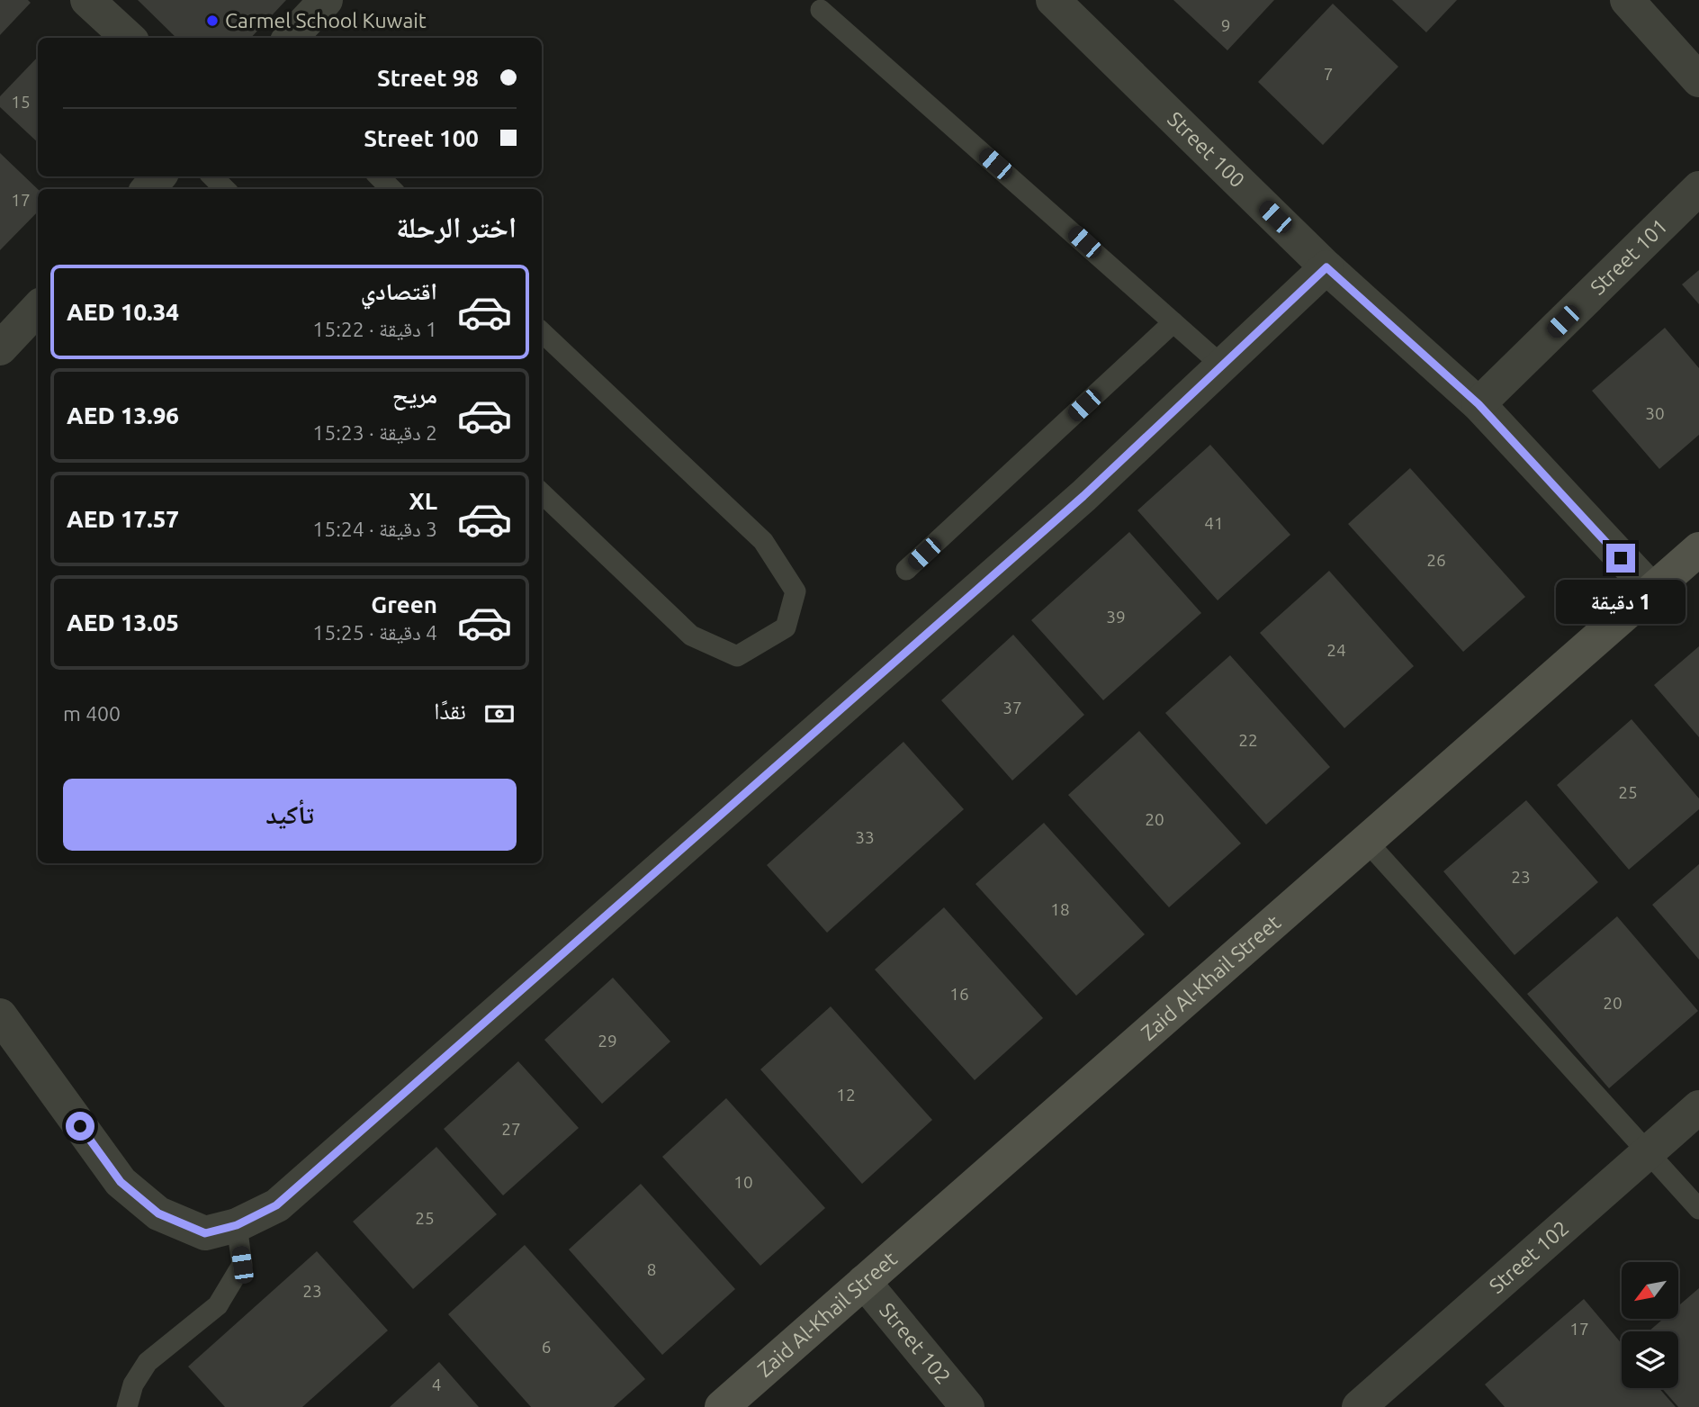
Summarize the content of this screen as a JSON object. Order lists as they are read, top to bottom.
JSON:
{
  "streets": {
    "street": [
      "Street 100",
      "Street 101",
      "Zaid Al-Khail Street",
      "Street 102"
    ]
  },
  "crossings": [
    ["Street 100", "Street 101"],
    ["Street 100", "Zaid Al-Khail Street"],
    ["Zaid Al-Khail Street", "Street 102"]
  ],
  "places": ["Carmel School Kuwait"],
  "house_numbers": [
    "9",
    "7",
    "15",
    "17",
    "30",
    "41",
    "26",
    "39",
    "24",
    "37",
    "22",
    "25",
    "20",
    "33",
    "23",
    "18",
    "16",
    "20",
    "29",
    "12",
    "27",
    "10",
    "25",
    "8",
    "23",
    "17",
    "6",
    "4"
  ],
  "north": "bottom left",
  "page": {
    "banner": ["Street 98", "Street 100"],
    "heading": "اختر الرحلة",
    "list": [
      {
        "name": "اقتصادي",
        "note": "1 دقيقة · 15:22",
        "value": "AED 10.34"
      },
      {
        "name": "مريح",
        "note": "2 دقيقة · 15:23",
        "value": "AED 13.96"
      },
      {
        "name": "XL",
        "note": "3 دقيقة · 15:24",
        "value": "AED 17.57"
      },
      {
        "name": "Green",
        "note": "4 دقيقة · 15:25",
        "value": "AED 13.05"
      }
    ],
    "bubble": "1 دقيقة",
    "pay": ["نقدًا", "400 m"],
    "buttons": "تأكيد"
  }
}
